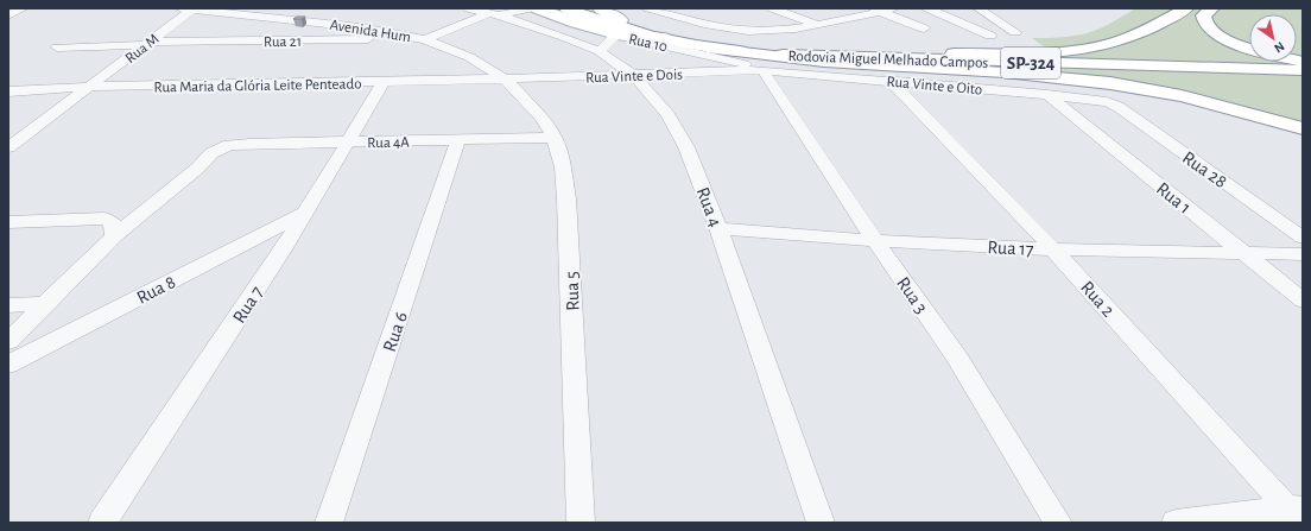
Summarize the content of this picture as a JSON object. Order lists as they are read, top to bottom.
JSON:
{
  "streets": {
    "main road": ["Rua 10", "Rodovia Miguel Melhado Campos", "SP-324"],
    "street": [
      "Avenida Hum",
      "Rua 21",
      "Rua M",
      "Rua Vinte e Dois",
      "Rua Maria da Glória Leite Penteado",
      "Rua Vinte e Oito",
      "Rua 4A",
      "Rua 28",
      "Rua 1",
      "Rua 4",
      "Rua 17",
      "Rua 8",
      "Rua 5",
      "Rua 3",
      "Rua 2",
      "Rua 7",
      "Rua 6"
    ]
  },
  "crossings": [
    ["Avenida Hum", "Rua 21"],
    ["Avenida Hum", "Rua M"],
    ["Avenida Hum", "Rua 5"],
    ["Rua 21", "Rua M"],
    ["Rua 21", "Rua 5"],
    ["Rua 10", "Rodovia Miguel Melhado Campos"],
    ["Rua 10", "Rua Vinte e Dois"],
    ["Rua 10", "Rua Vinte e Oito"],
    ["Rua 10", "Rua 3"],
    ["Rua M", "Rua Maria da Glória Leite Penteado"],
    ["Rodovia Miguel Melhado Campos", "Rua Vinte e Dois"],
    ["Rodovia Miguel Melhado Campos", "Rua Vinte e Oito"],
    ["Rodovia Miguel Melhado Campos", "Rua 3"],
    ["Rua Vinte e Dois", "Rua Maria da Glória Leite Penteado"],
    ["Rua Vinte e Dois", "Rua Vinte e Oito"],
    ["Rua Vinte e Dois", "Rua 4"],
    ["Rua Vinte e Dois", "Rua 5"],
    ["Rua Vinte e Dois", "Rua 3"],
    ["Rua Maria da Glória Leite Penteado", "Rua 5"],
    ["Rua Maria da Glória Leite Penteado", "Rua 7"],
    ["Rua Vinte e Oito", "Rua 28"],
    ["Rua Vinte e Oito", "Rua 1"],
    ["Rua Vinte e Oito", "Rua 3"],
    ["Rua Vinte e Oito", "Rua 2"],
    ["Rua 4A", "Rua 5"],
    ["Rua 4A", "Rua 7"],
    ["Rua 4A", "Rua 6"],
    ["Rua 1", "Rua 17"],
    ["Rua 4", "Rua 17"],
    ["Rua 17", "Rua 3"],
    ["Rua 17", "Rua 2"],
    ["Rua 8", "Rua 7"]
  ],
  "north": "bottom right"
}
